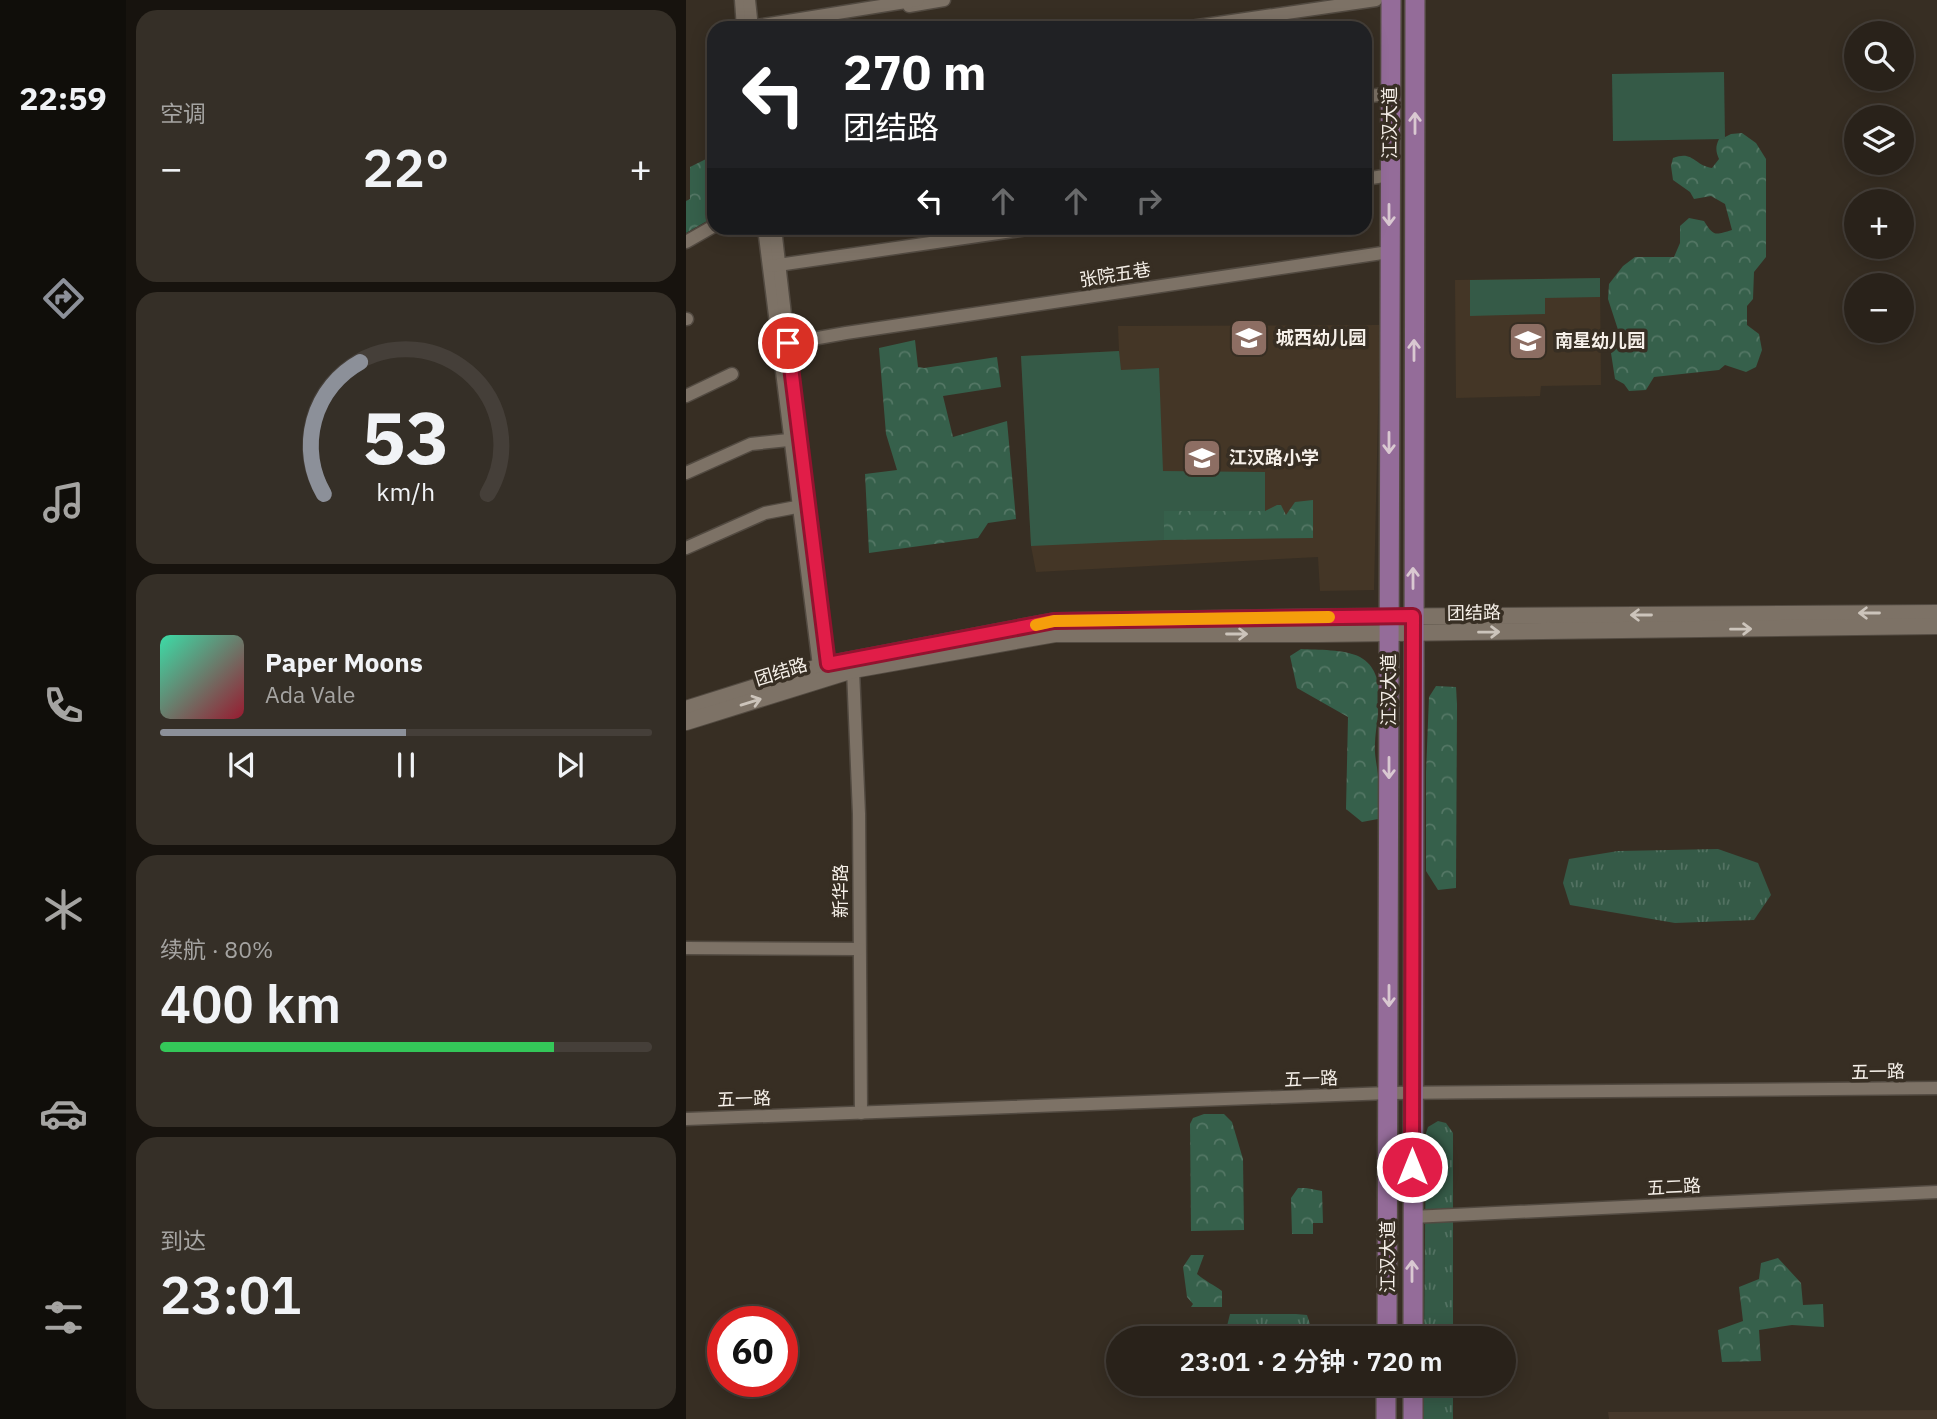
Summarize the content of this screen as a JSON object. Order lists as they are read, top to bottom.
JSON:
{
  "streets": {
    "main road": ["江汉大道", "团结路"],
    "street": [
      "张院五巷",
      "新华路",
      "五一路",
      "五二路"
    ]
  },
  "crossings": [
    ["江汉大道", "张院五巷"],
    ["江汉大道", "团结路"],
    ["江汉大道", "五一路"],
    ["江汉大道", "五二路"],
    ["团结路", "新华路"],
    ["新华路", "五一路"]
  ],
  "places": {
    "school or university": ["城西幼儿园", "南星幼儿园", "江汉路小学"]
  },
  "page": {
    "tabs": "22:59",
    "tile": [
      "空调",
      ["续航 · 80%", "400 km"],
      ["到达", "23:01"]
    ],
    "map_buttons": ["+", "−"],
    "turn": ["270 m", "团结路"],
    "heat": ["−", "22°", "+"],
    "song": ["Paper Moons", "Ada Vale"],
    "limit": "60",
    "trip": "23:01 · 2 分钟 · 720 m",
    "gauge": ["53", "km/h"]
  }
}
